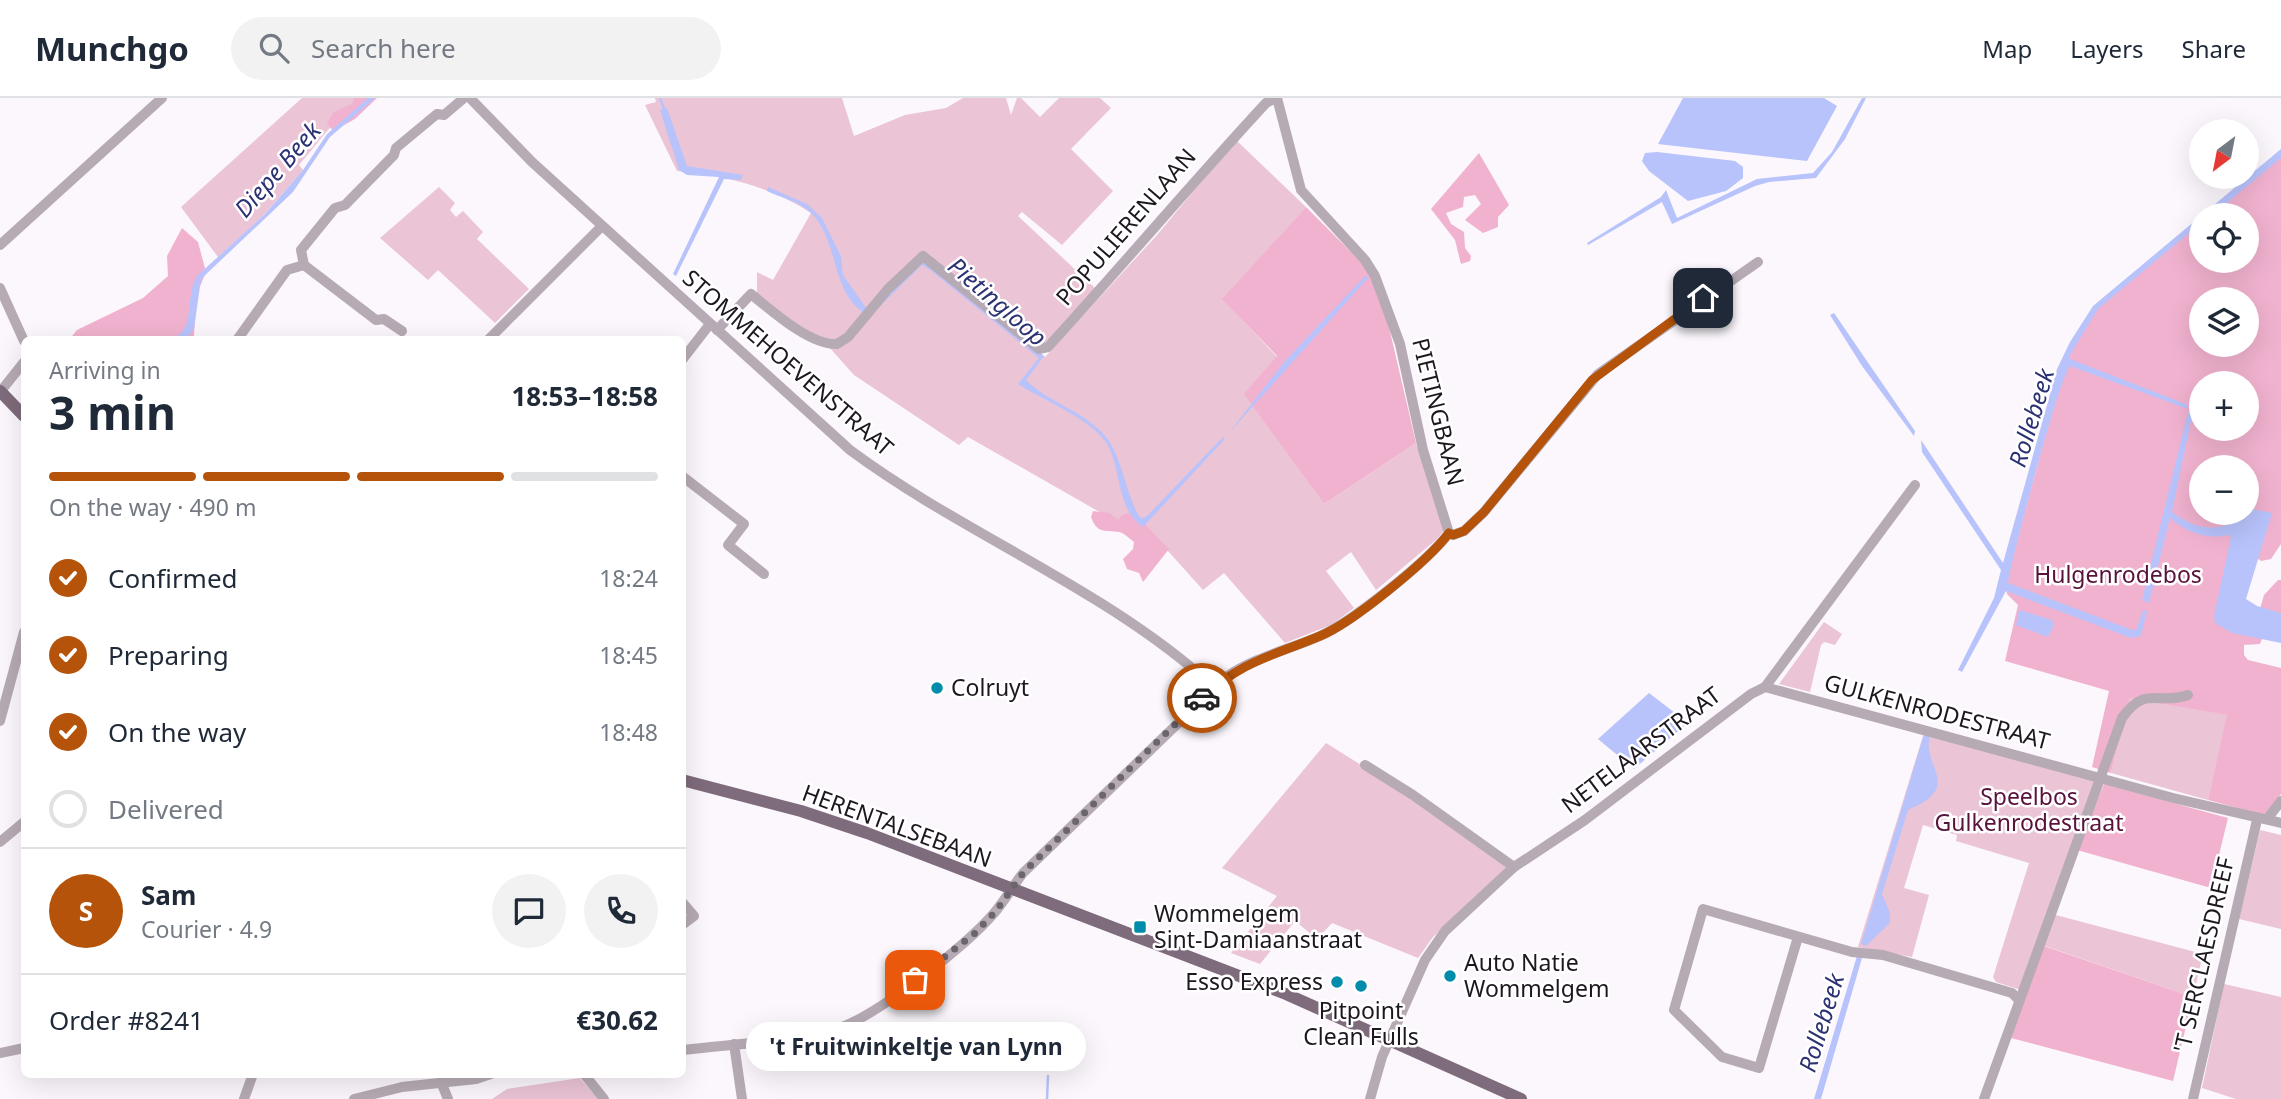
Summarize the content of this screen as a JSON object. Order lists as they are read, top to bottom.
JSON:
{
  "streets": {
    "main road": ["HERENTALSEBAAN"],
    "street": [
      "POPULIERENLAAN",
      "STOMMEHOEVENSTRAAT",
      "PIETINGBAAN",
      "GULKENRODESTRAAT",
      "NETELAARSTRAAT",
      "'T SERCLAESDREEF"
    ]
  },
  "crossings": [
    ["POPULIERENLAAN", "STOMMEHOEVENSTRAAT"],
    ["POPULIERENLAAN", "PIETINGBAAN"],
    ["GULKENRODESTRAAT", "NETELAARSTRAAT"],
    ["GULKENRODESTRAAT", "'T SERCLAESDREEF"],
    ["NETELAARSTRAAT", "HERENTALSEBAAN"]
  ],
  "water": ["Diepe Beek", "Pietingloop", "Rollebeek"],
  "parks": ["Hulgenrodebos", "Speelbos Gulkenrodestraat"],
  "places": {
    "other": [
      "Colruyt",
      "Auto Natie Wommelgem",
      "'t Fruitwinkeltje van Lynn",
      "Esso Express",
      "Pitpoint Clean Fulls"
    ],
    "transit": ["Wommelgem Sint-Damiaanstraat"]
  },
  "north": "bottom left",
  "page": {
    "header": "Munchgo",
    "search": "Search here",
    "nav": ["Map", "Layers", "Share"],
    "map_buttons": ["+", "−"],
    "heading": ["3 min", "Arriving in", "18:53–18:58"],
    "panel": [
      "Sam",
      "Courier · 4.9",
      "Order #8241",
      "€30.62"
    ],
    "bar": "On the way · 490 m",
    "list": [
      ["Confirmed", "18:24"],
      ["Preparing", "18:45"],
      ["On the way", "18:48"],
      "Delivered"
    ],
    "round": "S",
    "bubble": "'t Fruitwinkeltje van Lynn"
  }
}
